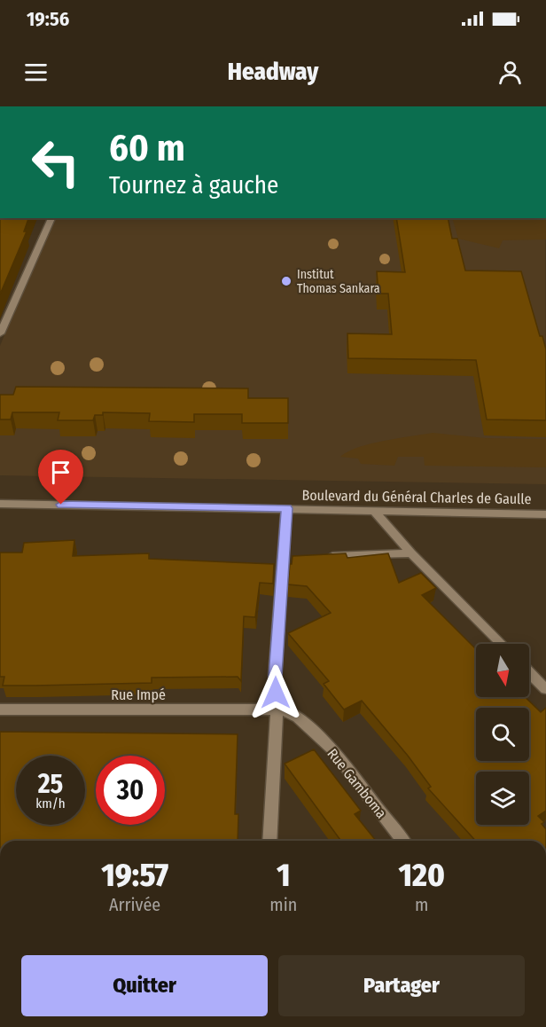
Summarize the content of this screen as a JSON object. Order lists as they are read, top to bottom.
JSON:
{
  "streets": {
    "street": ["Boulevard du Général Charles de Gaulle", "Rue Impé", "Rue Gamboma"]
  },
  "crossings": [
    ["Rue Impé", "Rue Gamboma"]
  ],
  "places": ["Institut Thomas Sankara"],
  "north": "bottom",
  "page": {
    "status": "19:56",
    "header": "Headway",
    "turn": ["60 m", "Tournez à gauche"],
    "speed": "25 km/h",
    "limit": "30",
    "eta": [
      "19:57",
      "Arrivée",
      "1",
      "min",
      "120",
      "m"
    ],
    "buttons": ["Quitter", "Partager"]
  }
}
